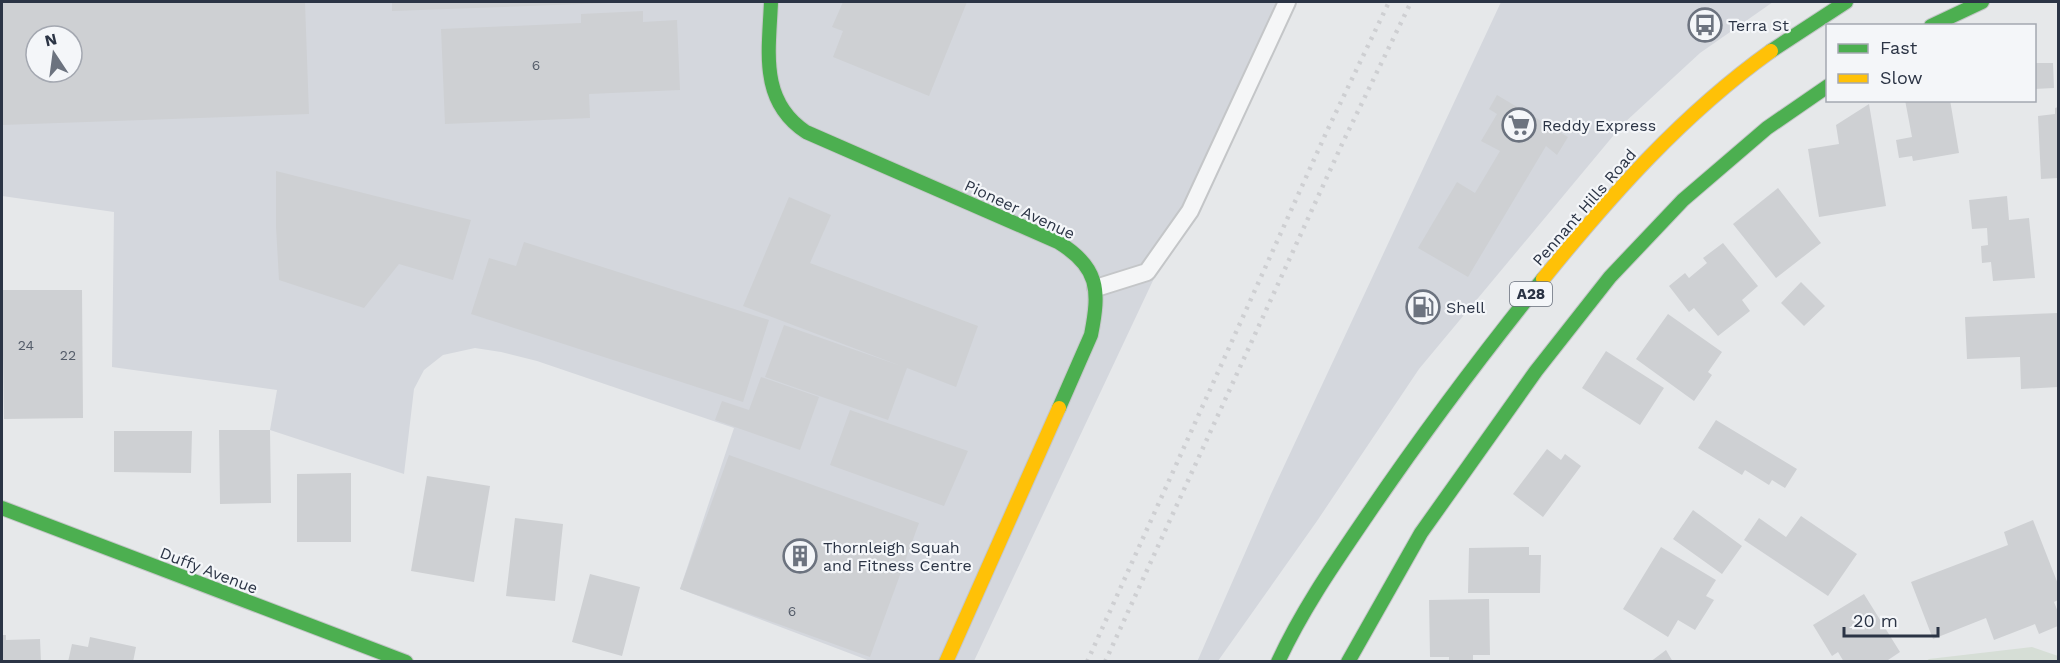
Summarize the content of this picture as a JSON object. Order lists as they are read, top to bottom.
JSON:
{
  "streets": {
    "main road": [
      "Pennant Hills Road",
      "Pioneer Avenue",
      "A28",
      "Duffy Avenue"
    ]
  },
  "places": {
    "bus stop": ["Terra St"],
    "supermarket": ["Reddy Express"],
    "fuel station": ["Shell"],
    "building": ["Thornleigh Squah and Fitness Centre"]
  },
  "house_numbers": [
    "6",
    "24",
    "22",
    "6"
  ],
  "legend": ["Fast", "Slow"],
  "scale_bar": "20 m",
  "north": "top"
}
